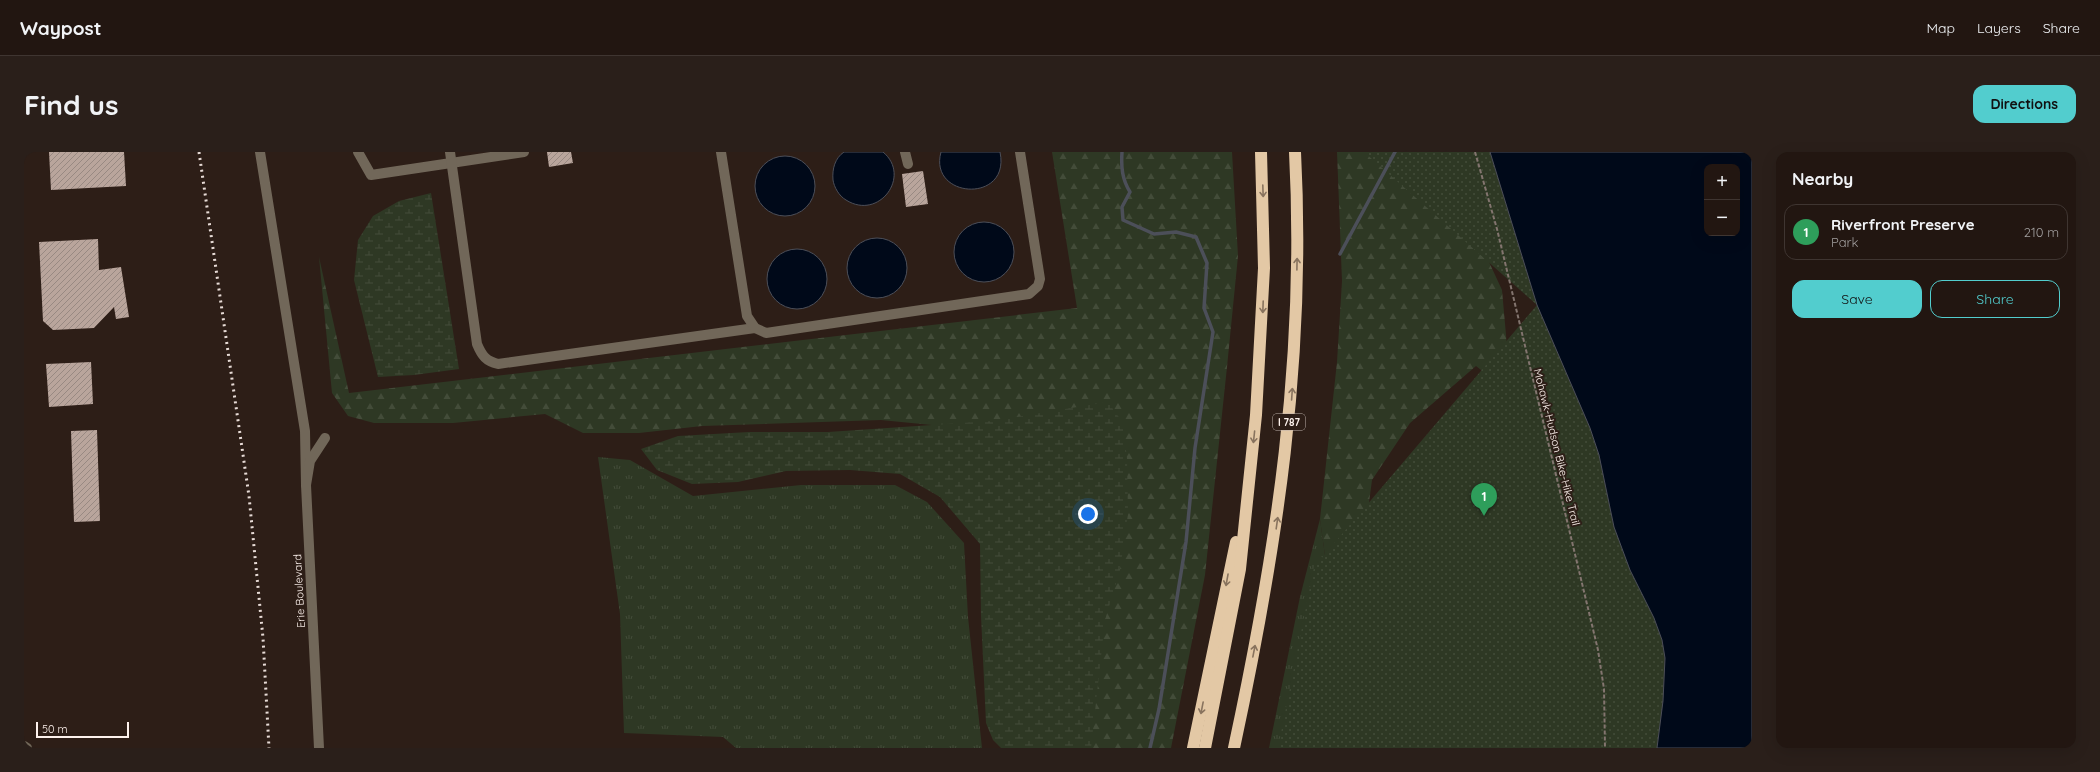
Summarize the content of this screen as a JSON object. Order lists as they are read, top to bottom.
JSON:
{
  "streets": {
    "highway": ["I 787"],
    "street": ["Erie Boulevard"],
    "path": ["Mohawk-Hudson Bike-Hike Trail"]
  },
  "scale_bar": "50 m",
  "page": {
    "header": "Waypost",
    "nav": ["Map", "Layers", "Share"],
    "buttons": [
      "Directions",
      ["Save", "Share"]
    ],
    "title": "Find us",
    "heading": "Nearby",
    "map_buttons": ["+", "−"],
    "list": [
      {
        "mark": "1",
        "name": "Riverfront Preserve",
        "note": "Park",
        "value": "210 m"
      }
    ],
    "pins": "1",
    "scale": "50 m"
  }
}
